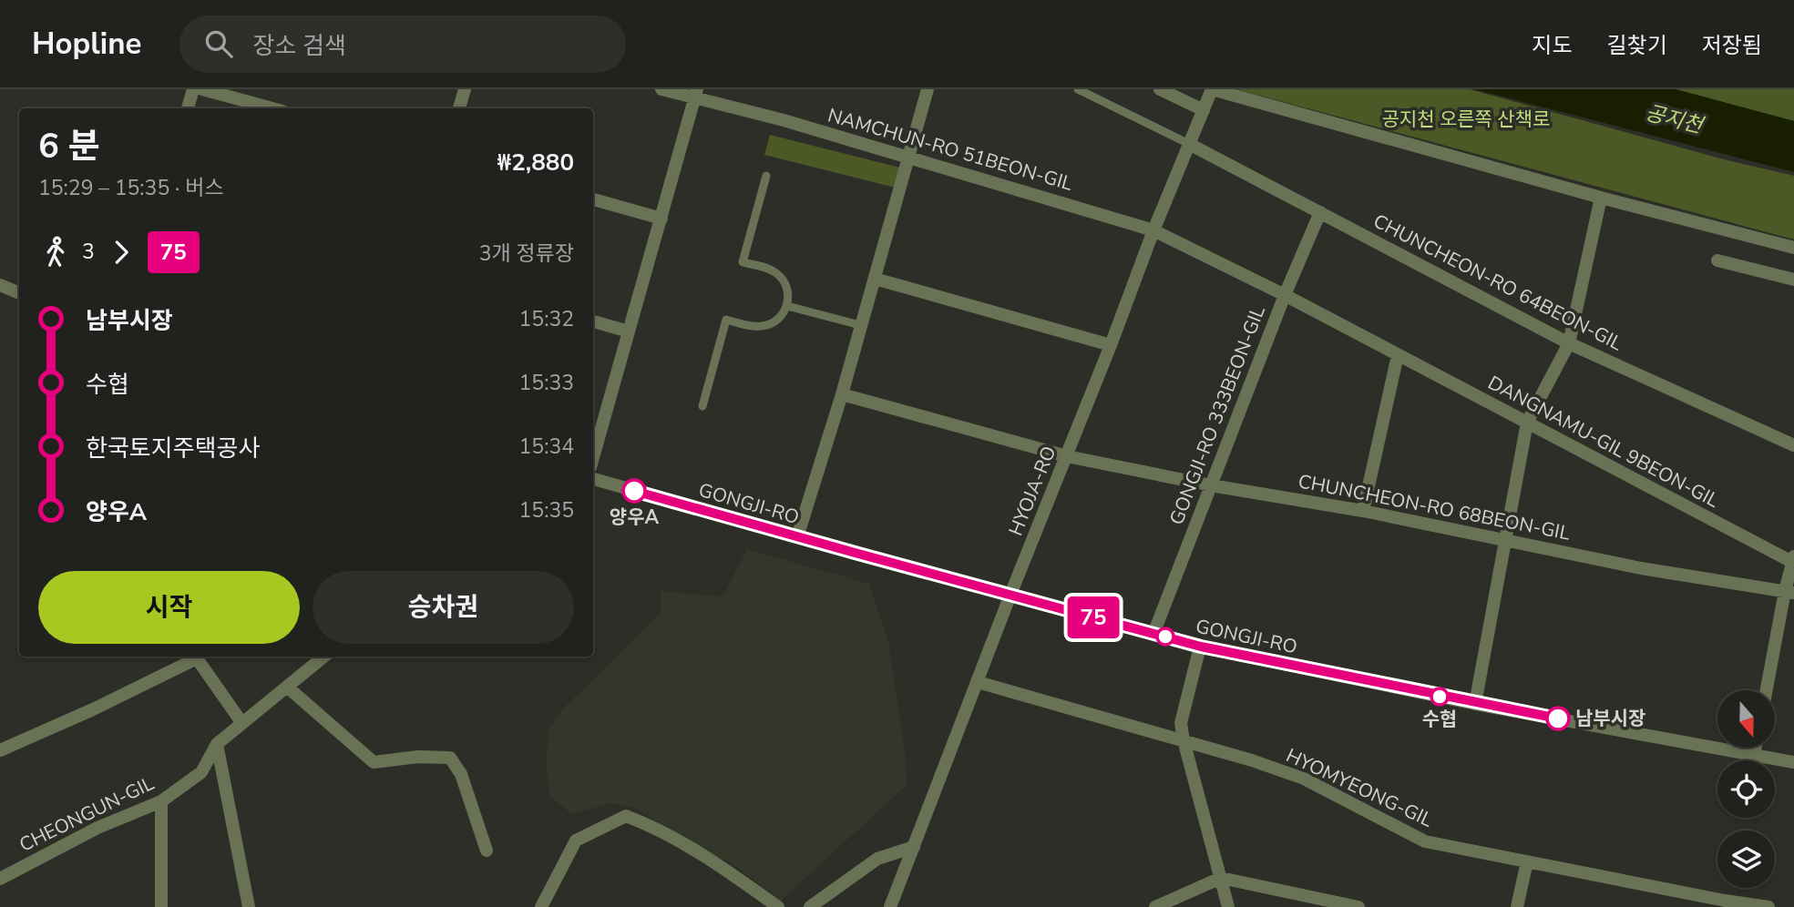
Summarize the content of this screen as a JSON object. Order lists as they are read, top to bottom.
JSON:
{
  "streets": {
    "street": [
      "NAMCHUN-RO 51BEON-GIL",
      "CHUNCHEON-RO 64BEON-GIL",
      "GONGJI-RO 333BEON-GIL",
      "DANGNAMU-GIL 9BEON-GIL",
      "HYOJA-RO",
      "GONGJI-RO",
      "CHUNCHEON-RO 68BEON-GIL",
      "HYOMYEONG-GIL",
      "CHEONGUN-GIL"
    ]
  },
  "crossings": [
    ["NAMCHUN-RO 51BEON-GIL", "DANGNAMU-GIL 9BEON-GIL"],
    ["NAMCHUN-RO 51BEON-GIL", "HYOJA-RO"],
    ["CHUNCHEON-RO 64BEON-GIL", "GONGJI-RO 333BEON-GIL"],
    ["CHUNCHEON-RO 64BEON-GIL", "HYOJA-RO"],
    ["GONGJI-RO 333BEON-GIL", "DANGNAMU-GIL 9BEON-GIL"],
    ["GONGJI-RO 333BEON-GIL", "GONGJI-RO"],
    ["GONGJI-RO 333BEON-GIL", "CHUNCHEON-RO 68BEON-GIL"],
    ["DANGNAMU-GIL 9BEON-GIL", "HYOJA-RO"],
    ["HYOJA-RO", "GONGJI-RO"],
    ["HYOJA-RO", "CHUNCHEON-RO 68BEON-GIL"],
    ["HYOJA-RO", "HYOMYEONG-GIL"]
  ],
  "water": ["공지천"],
  "parks": ["공지천 오른쪽 산책로"],
  "places": ["양우A", "수협", "남부시장"],
  "lines": ["bus line 75"],
  "north": "bottom",
  "page": {
    "header": "Hopline",
    "search": "장소 검색",
    "nav": ["지도", "길찾기", "저장됨"],
    "on_map": "75",
    "heading": ["6 분", "15:29 – 15:35 · 버스", "₩2,880"],
    "legs": ["3", "75", "3개 정류장"],
    "list": [
      {
        "name": "남부시장",
        "value": "15:32"
      },
      {
        "name": "수협",
        "value": "15:33"
      },
      {
        "name": "한국토지주택공사",
        "value": "15:34"
      },
      {
        "name": "양우A",
        "value": "15:35"
      }
    ],
    "buttons": ["시작", "승차권"]
  }
}
